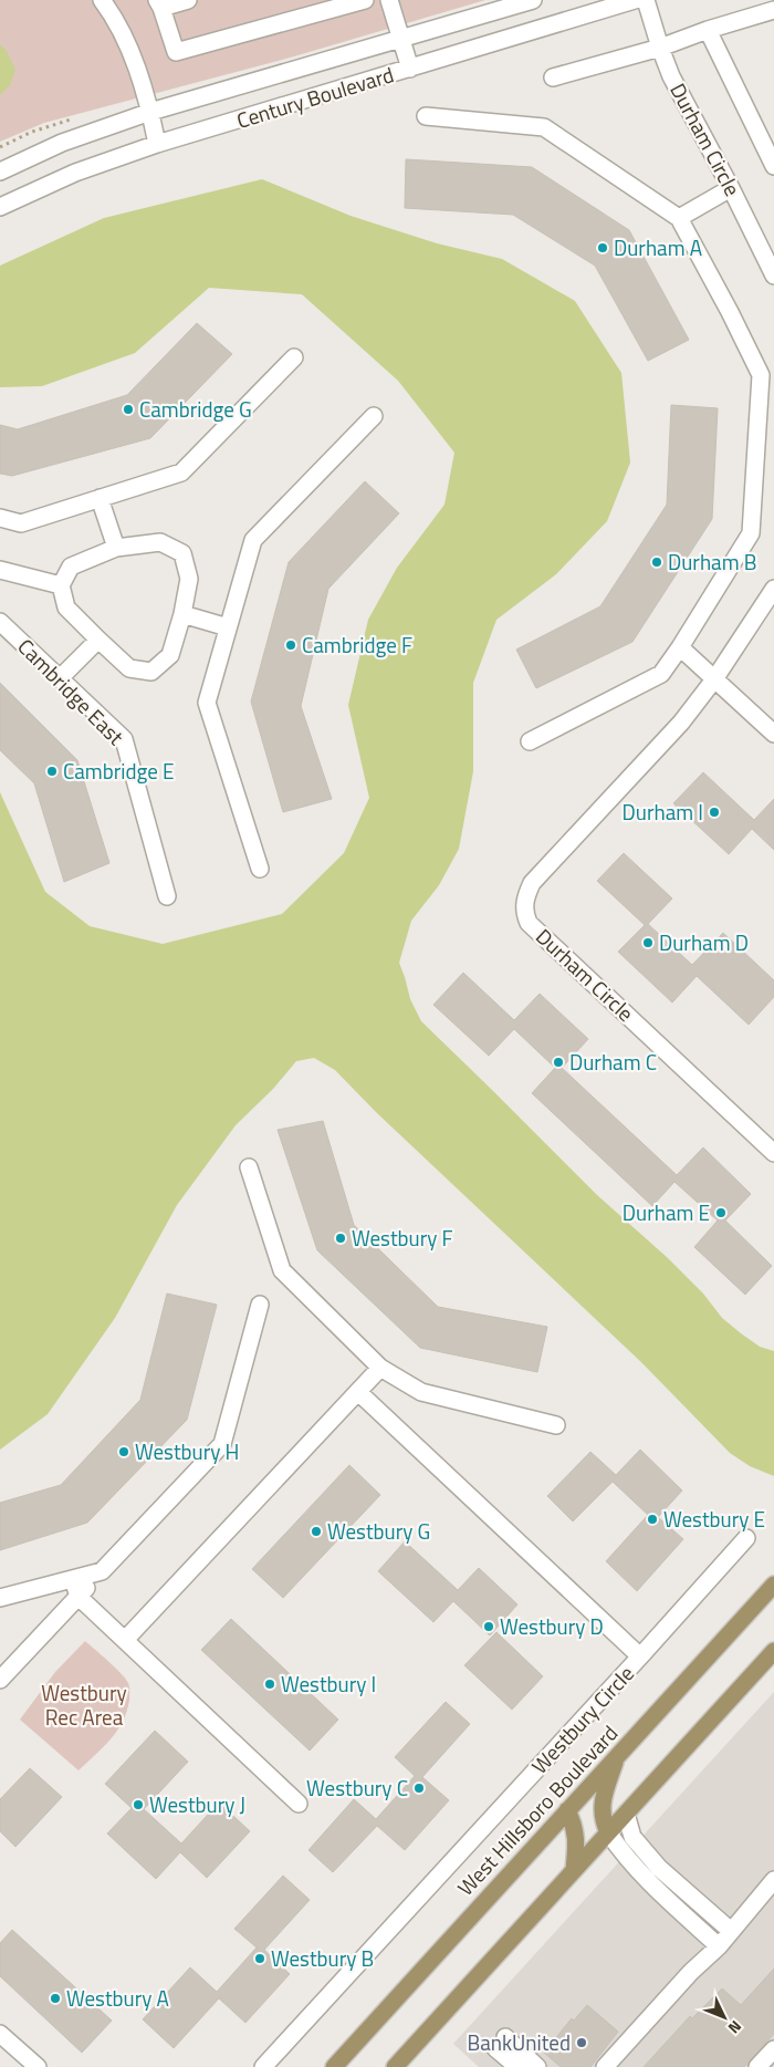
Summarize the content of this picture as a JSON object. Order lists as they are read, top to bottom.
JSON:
{
  "streets": {
    "main road": ["West Hillsboro Boulevard"],
    "street": [
      "Century Boulevard",
      "Durham Circle",
      "Cambridge East",
      "Westbury Circle"
    ]
  },
  "parks": ["Westbury Rec Area"],
  "places": [
    "Durham A",
    "Cambridge G",
    "Durham B",
    "Cambridge F",
    "Cambridge E",
    "Durham I",
    "Durham D",
    "Durham C",
    "Durham E",
    "Westbury F",
    "Westbury H",
    "Westbury E",
    "Westbury G",
    "Westbury D",
    "Westbury I",
    "Westbury C",
    "Westbury J",
    "Westbury B",
    "Westbury A",
    "BankUnited"
  ],
  "north": "bottom right"
}
